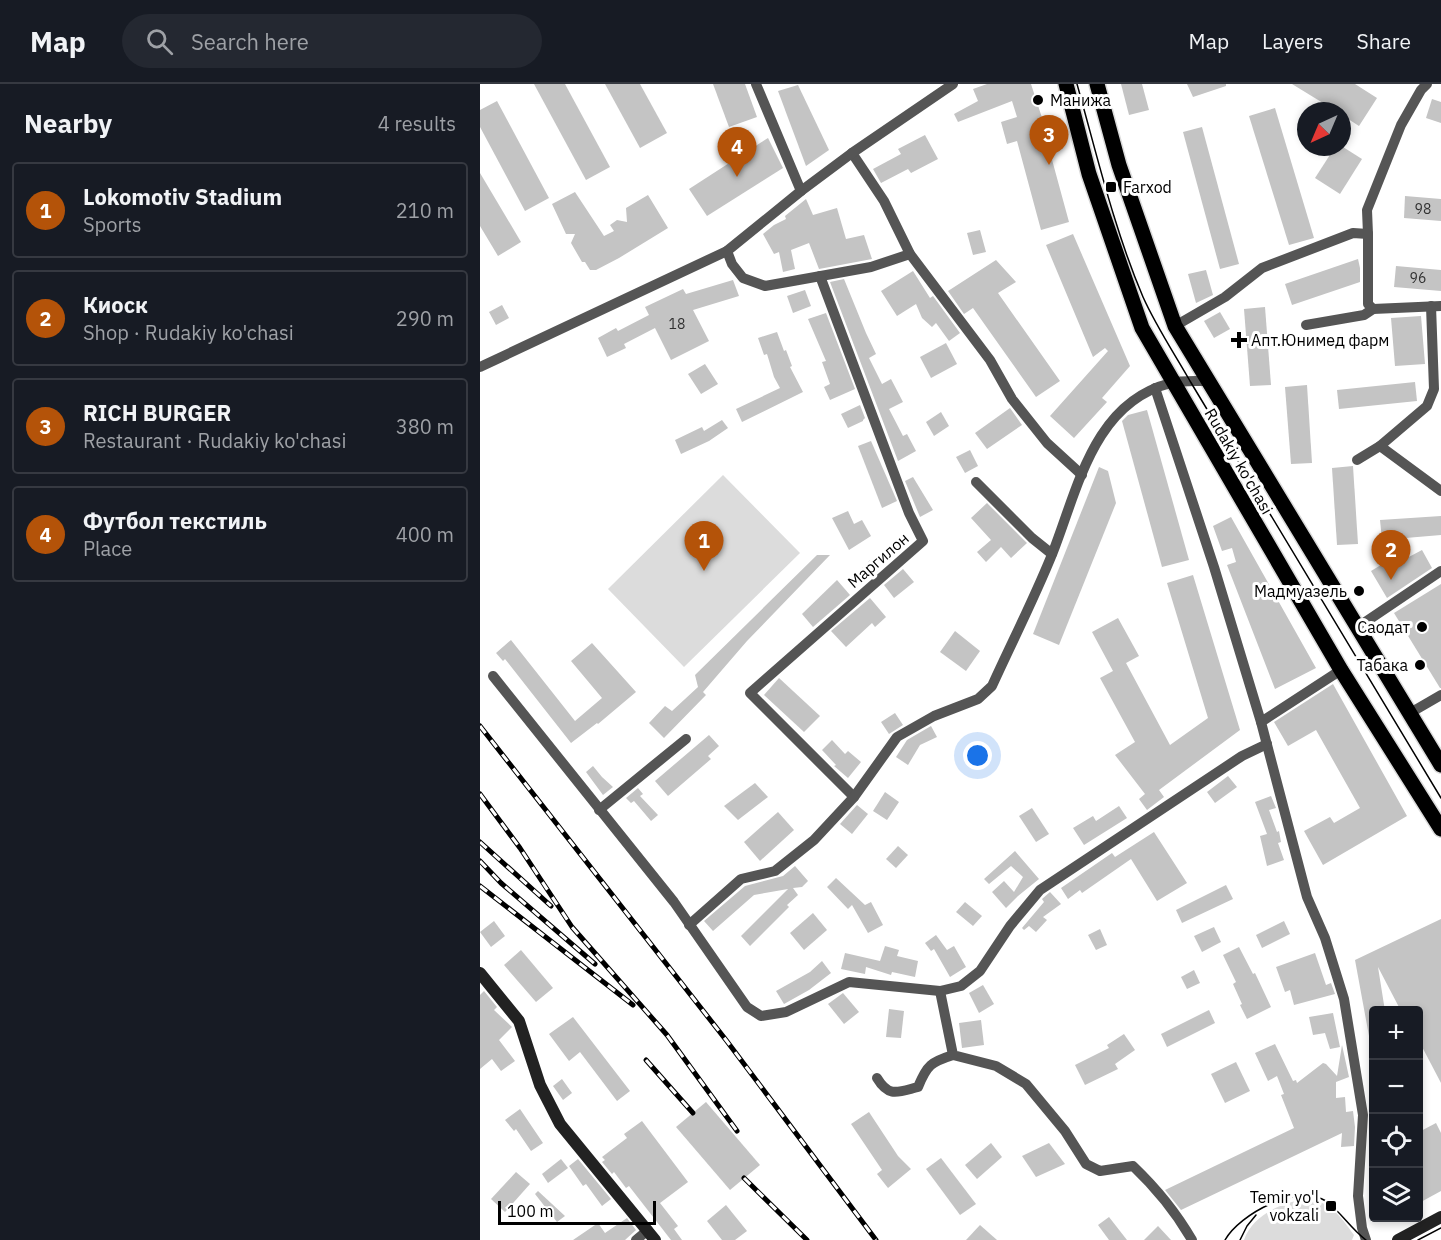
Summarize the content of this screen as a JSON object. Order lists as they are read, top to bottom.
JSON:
{
  "streets": {
    "main road": ["Rudakiy ko'chasi"],
    "street": ["Маргилон"]
  },
  "places": {
    "other": [
      "Манижа",
      "Мадмуазель",
      "Саодат",
      "Табака"
    ],
    "transit": ["Farxod", "Temir yo'l vokzali"],
    "health": ["Апт.Юнимед фарм"]
  },
  "house_numbers": ["98", "96", "18"],
  "scale_bar": "100 m",
  "north": "bottom left",
  "page": {
    "header": "Map",
    "search": "Search here",
    "nav": ["Map", "Layers", "Share"],
    "heading": ["Nearby", "4 results"],
    "pins": [
      "3",
      "4",
      "1",
      "2"
    ],
    "list": [
      {
        "mark": "1",
        "name": "Lokomotiv Stadium",
        "note": "Sports",
        "value": "210 m"
      },
      {
        "mark": "2",
        "name": "Киоск",
        "note": "Shop · Rudakiy ko'chasi",
        "value": "290 m"
      },
      {
        "mark": "3",
        "name": "RICH BURGER",
        "note": "Restaurant · Rudakiy ko'chasi",
        "value": "380 m"
      },
      {
        "mark": "4",
        "name": "Футбол текстиль",
        "note": "Place",
        "value": "400 m"
      }
    ],
    "map_buttons": ["+", "−"],
    "scale": "100 m"
  }
}
